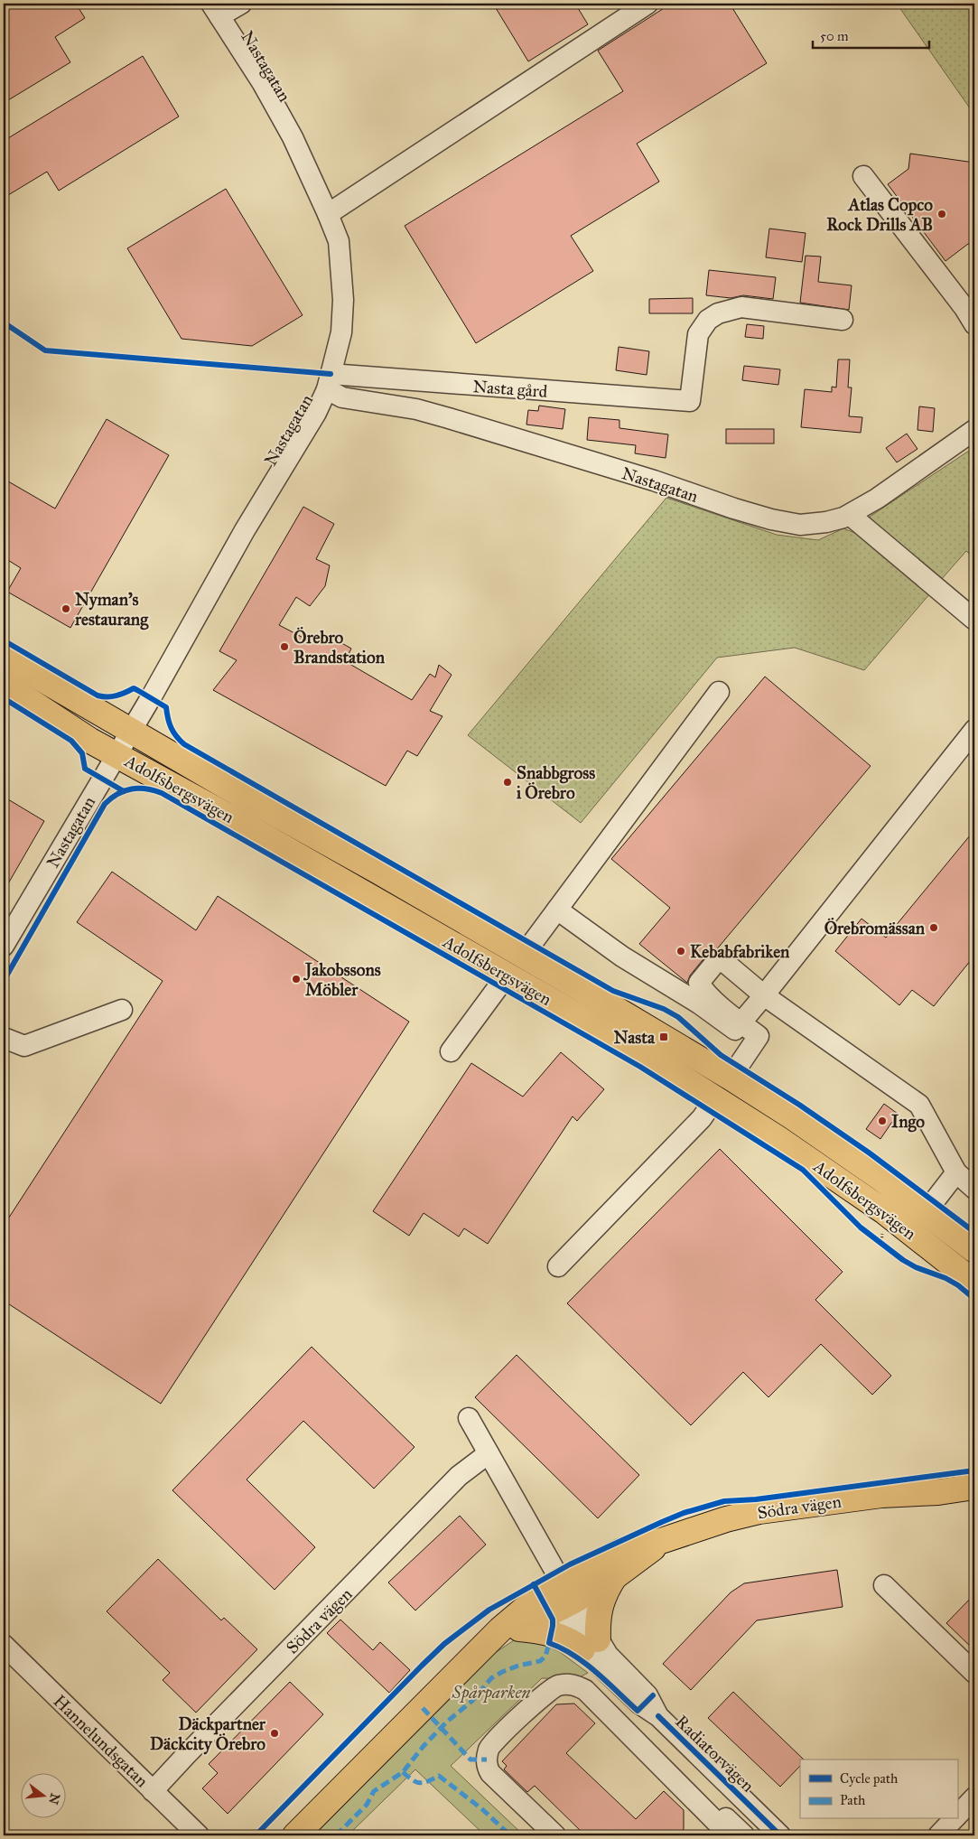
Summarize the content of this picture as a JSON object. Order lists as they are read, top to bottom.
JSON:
{
  "streets": {
    "main road": ["Adolfsbergsvägen", "Södra vägen"],
    "street": [
      "Nastagatan",
      "Nasta gård",
      "Hannelundsgatan",
      "Radiatorvägen"
    ]
  },
  "crossings": [
    ["Nastagatan", "Nasta gård"],
    ["Nastagatan", "Adolfsbergsvägen"],
    ["Södra vägen", "Hannelundsgatan"],
    ["Södra vägen", "Radiatorvägen"]
  ],
  "parks": ["Spårparken"],
  "places": {
    "other": [
      "Atlas Copco Rock Drills AB",
      "Nyman's restaurang",
      "Örebro Brandstation",
      "Snabbgross i Örebro",
      "Örebromässan",
      "Kebabfabriken",
      "Jakobssons Möbler",
      "Ingo",
      "Däckpartner Däckcity Örebro"
    ],
    "transit": ["Nasta"]
  },
  "legend": ["Cycle path", "Path"],
  "scale_bar": "50 m",
  "north": "right"
}
